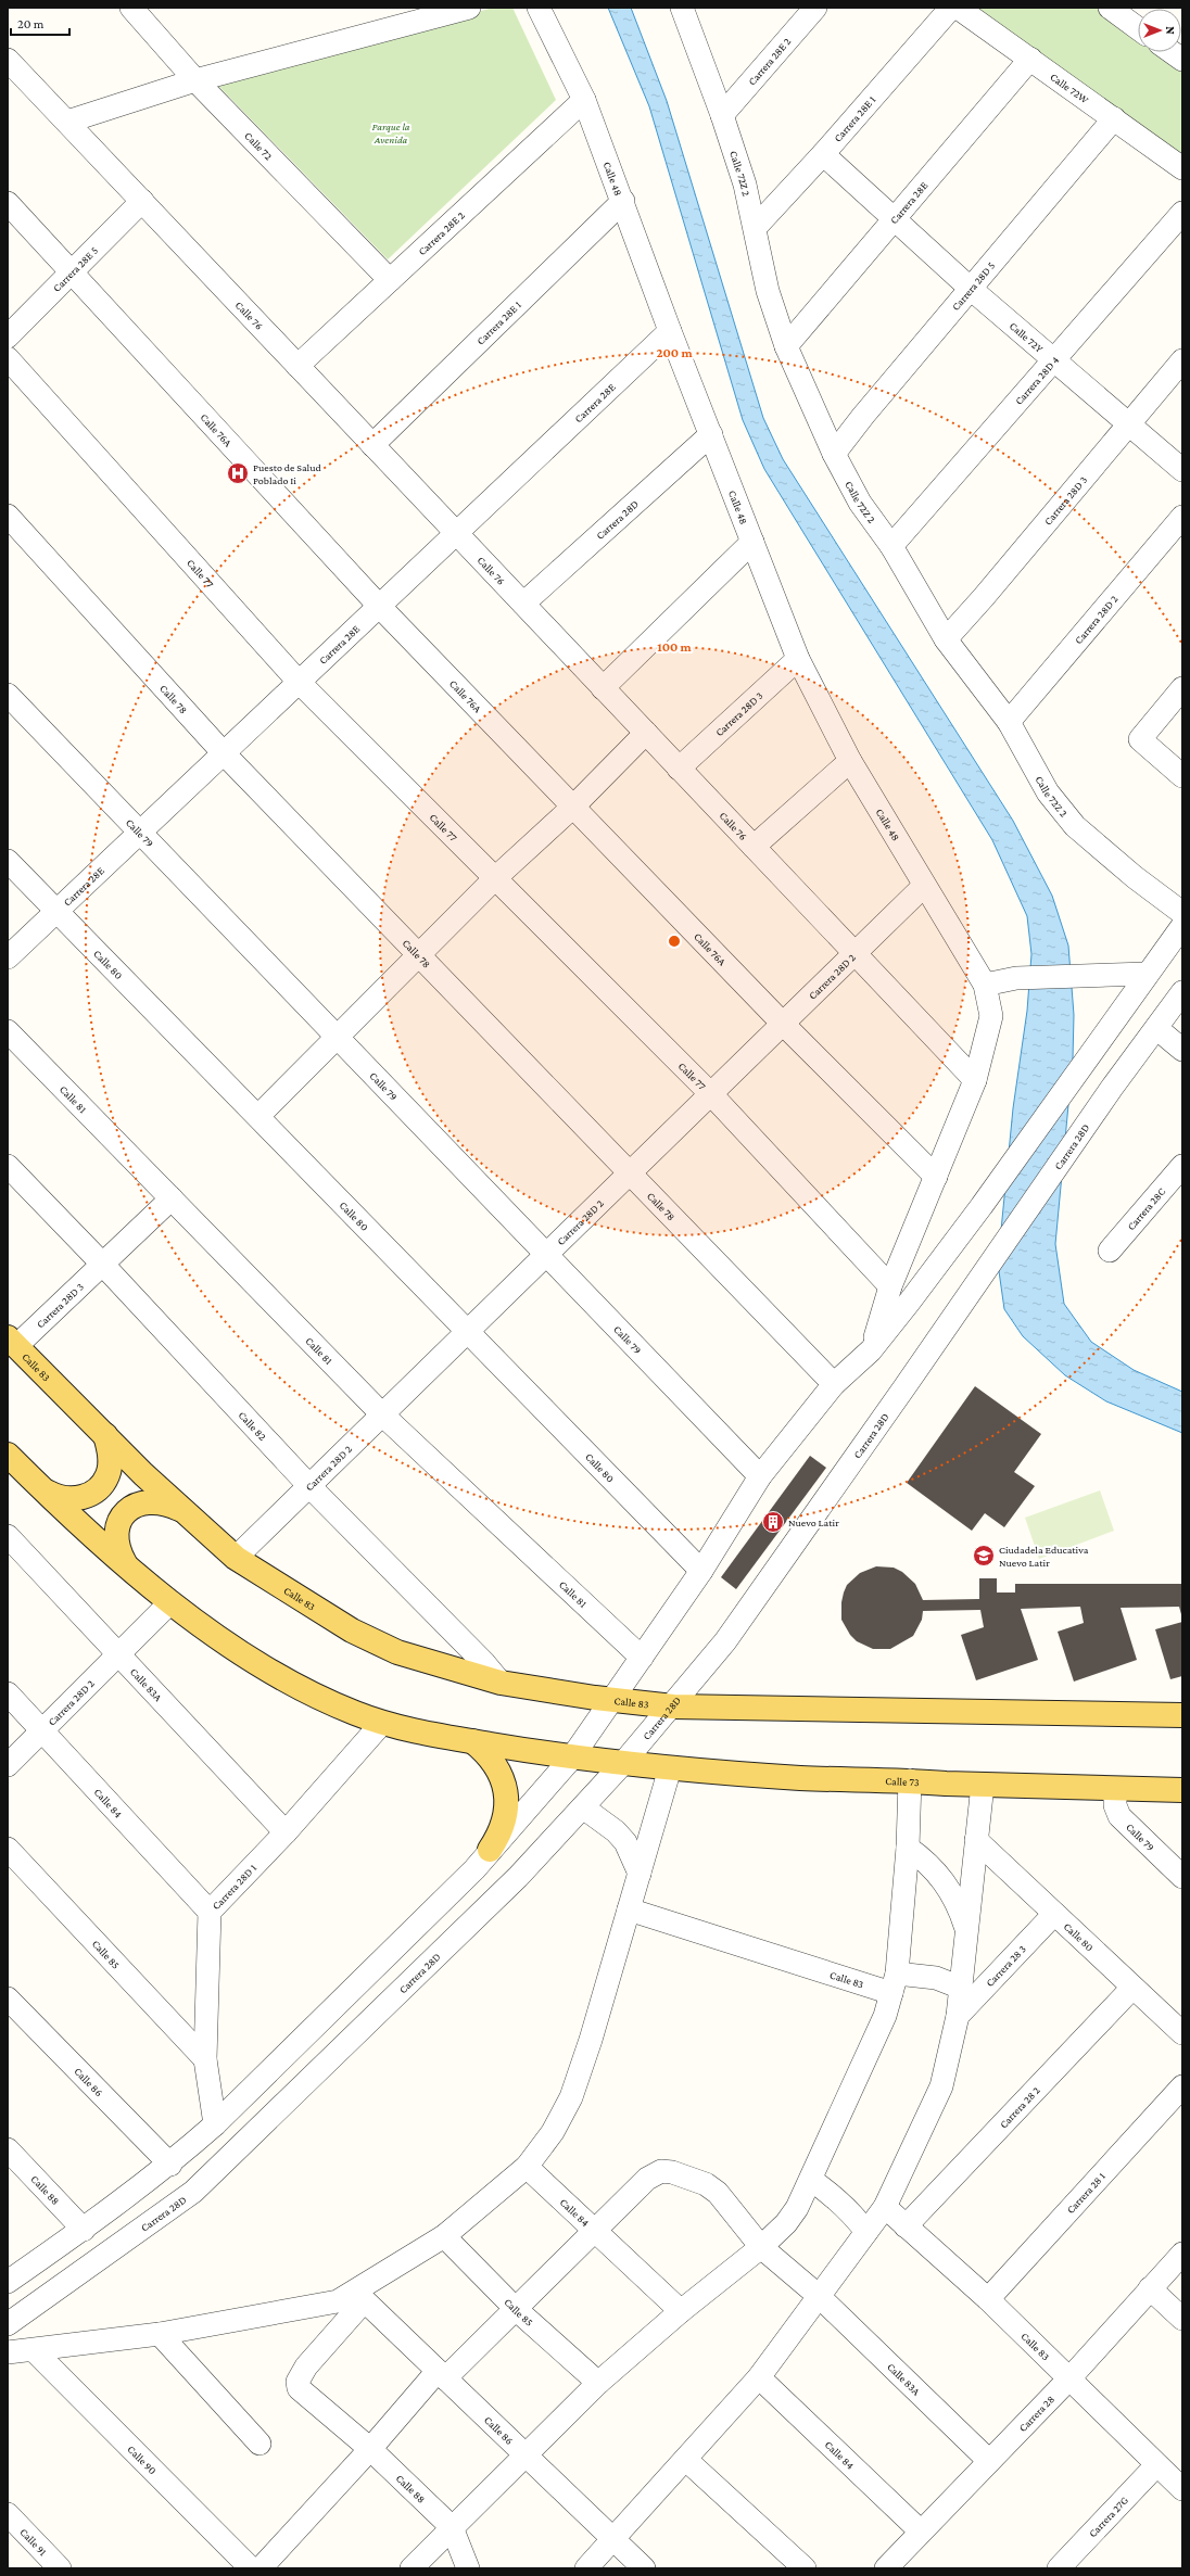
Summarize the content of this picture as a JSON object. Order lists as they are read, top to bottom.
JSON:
{
  "streets": {
    "main road": ["Calle 83", "Calle 73"],
    "street": [
      "Carrera 28E 2",
      "Calle 72W",
      "Carrera 28E 1",
      "Calle 72",
      "Calle 72Z 2",
      "Calle 48",
      "Carrera 28E",
      "Carrera 28E 5",
      "Carrera 28D 5",
      "Calle 76",
      "Calle 72Y",
      "Carrera 28D 4",
      "Calle 76A",
      "Carrera 28D 3",
      "Carrera 28D",
      "Calle 77",
      "Carrera 28D 2",
      "Calle 78",
      "Calle 79",
      "Calle 80",
      "Calle 81",
      "Carrera 28C",
      "Calle 82",
      "Calle 83A",
      "Calle 84",
      "Carrera 28D 1",
      "Calle 85",
      "Carrera 28 3",
      "Calle 86",
      "Carrera 28 2",
      "Calle 88",
      "Carrera 28 1",
      "Carrera 28",
      "Calle 90",
      "Carrera 27G",
      "Calle 91"
    ]
  },
  "crossings": [
    ["Carrera 28E 2", "Calle 72"],
    ["Carrera 28E 2", "Calle 72Z 2"],
    ["Carrera 28E 2", "Calle 48"],
    ["Carrera 28E 2", "Calle 76"],
    ["Calle 72W", "Carrera 28E"],
    ["Calle 72W", "Carrera 28D 5"],
    ["Carrera 28E 1", "Calle 72Z 2"],
    ["Carrera 28E 1", "Calle 48"],
    ["Carrera 28E 1", "Calle 76"],
    ["Carrera 28E 1", "Calle 72Y"],
    ["Calle 72Z 2", "Carrera 28E"],
    ["Calle 72Z 2", "Carrera 28D 5"],
    ["Calle 72Z 2", "Carrera 28D 4"],
    ["Calle 72Z 2", "Carrera 28D 3"],
    ["Calle 72Z 2", "Carrera 28D 2"],
    ["Calle 48", "Carrera 28E"],
    ["Calle 48", "Carrera 28D 3"],
    ["Calle 48", "Carrera 28D"],
    ["Calle 48", "Carrera 28D 2"],
    ["Carrera 28E", "Calle 76"],
    ["Carrera 28E", "Calle 72Y"],
    ["Carrera 28E", "Calle 76A"],
    ["Carrera 28E", "Calle 77"],
    ["Carrera 28E", "Calle 78"],
    ["Carrera 28E", "Calle 79"],
    ["Carrera 28E", "Calle 80"],
    ["Carrera 28E 5", "Calle 76"],
    ["Carrera 28E 5", "Calle 76A"],
    ["Carrera 28D 5", "Calle 72Y"],
    ["Calle 76", "Carrera 28D 3"],
    ["Calle 76", "Carrera 28D"],
    ["Calle 76", "Carrera 28D 2"],
    ["Calle 72Y", "Carrera 28D 4"],
    ["Calle 72Y", "Carrera 28D 3"],
    ["Calle 76A", "Carrera 28D 2"],
    ["Carrera 28D 3", "Calle 81"],
    ["Carrera 28D 3", "Calle 83"],
    ["Carrera 28D 3", "Calle 82"],
    ["Carrera 28D", "Calle 83"],
    ["Carrera 28D", "Calle 73"],
    ["Calle 77", "Carrera 28D 2"],
    ["Carrera 28D 2", "Calle 78"],
    ["Carrera 28D 2", "Calle 79"],
    ["Carrera 28D 2", "Calle 80"],
    ["Carrera 28D 2", "Calle 81"],
    ["Carrera 28D 2", "Calle 83"],
    ["Carrera 28D 2", "Calle 82"],
    ["Carrera 28D 2", "Calle 83A"],
    ["Carrera 28D 2", "Calle 84"],
    ["Calle 79", "Calle 73"],
    ["Calle 80", "Carrera 28 3"],
    ["Calle 80", "Carrera 28 2"],
    ["Calle 83", "Calle 82"],
    ["Calle 83", "Carrera 28 2"],
    ["Calle 83", "Carrera 28 1"],
    ["Calle 83", "Carrera 28"],
    ["Calle 83", "Carrera 27G"],
    ["Calle 83A", "Calle 84"],
    ["Calle 83A", "Carrera 28D 1"],
    ["Calle 83A", "Calle 85"],
    ["Calle 83A", "Calle 86"],
    ["Calle 83A", "Calle 88"],
    ["Calle 83A", "Carrera 28"],
    ["Calle 84", "Carrera 28D 1"],
    ["Calle 84", "Carrera 28"],
    ["Carrera 28D 1", "Calle 85"],
    ["Calle 86", "Calle 88"]
  ],
  "parks": ["Parque la Avenida"],
  "places": {
    "hospital": ["Puesto de Salud Poblado Ii"],
    "building": ["Nuevo Latir"],
    "school or university": ["Ciudadela Educativa Nuevo Latir"]
  },
  "scale_bar": "20 m",
  "north": "right",
  "rings": ["200 m", "100 m"]
}
